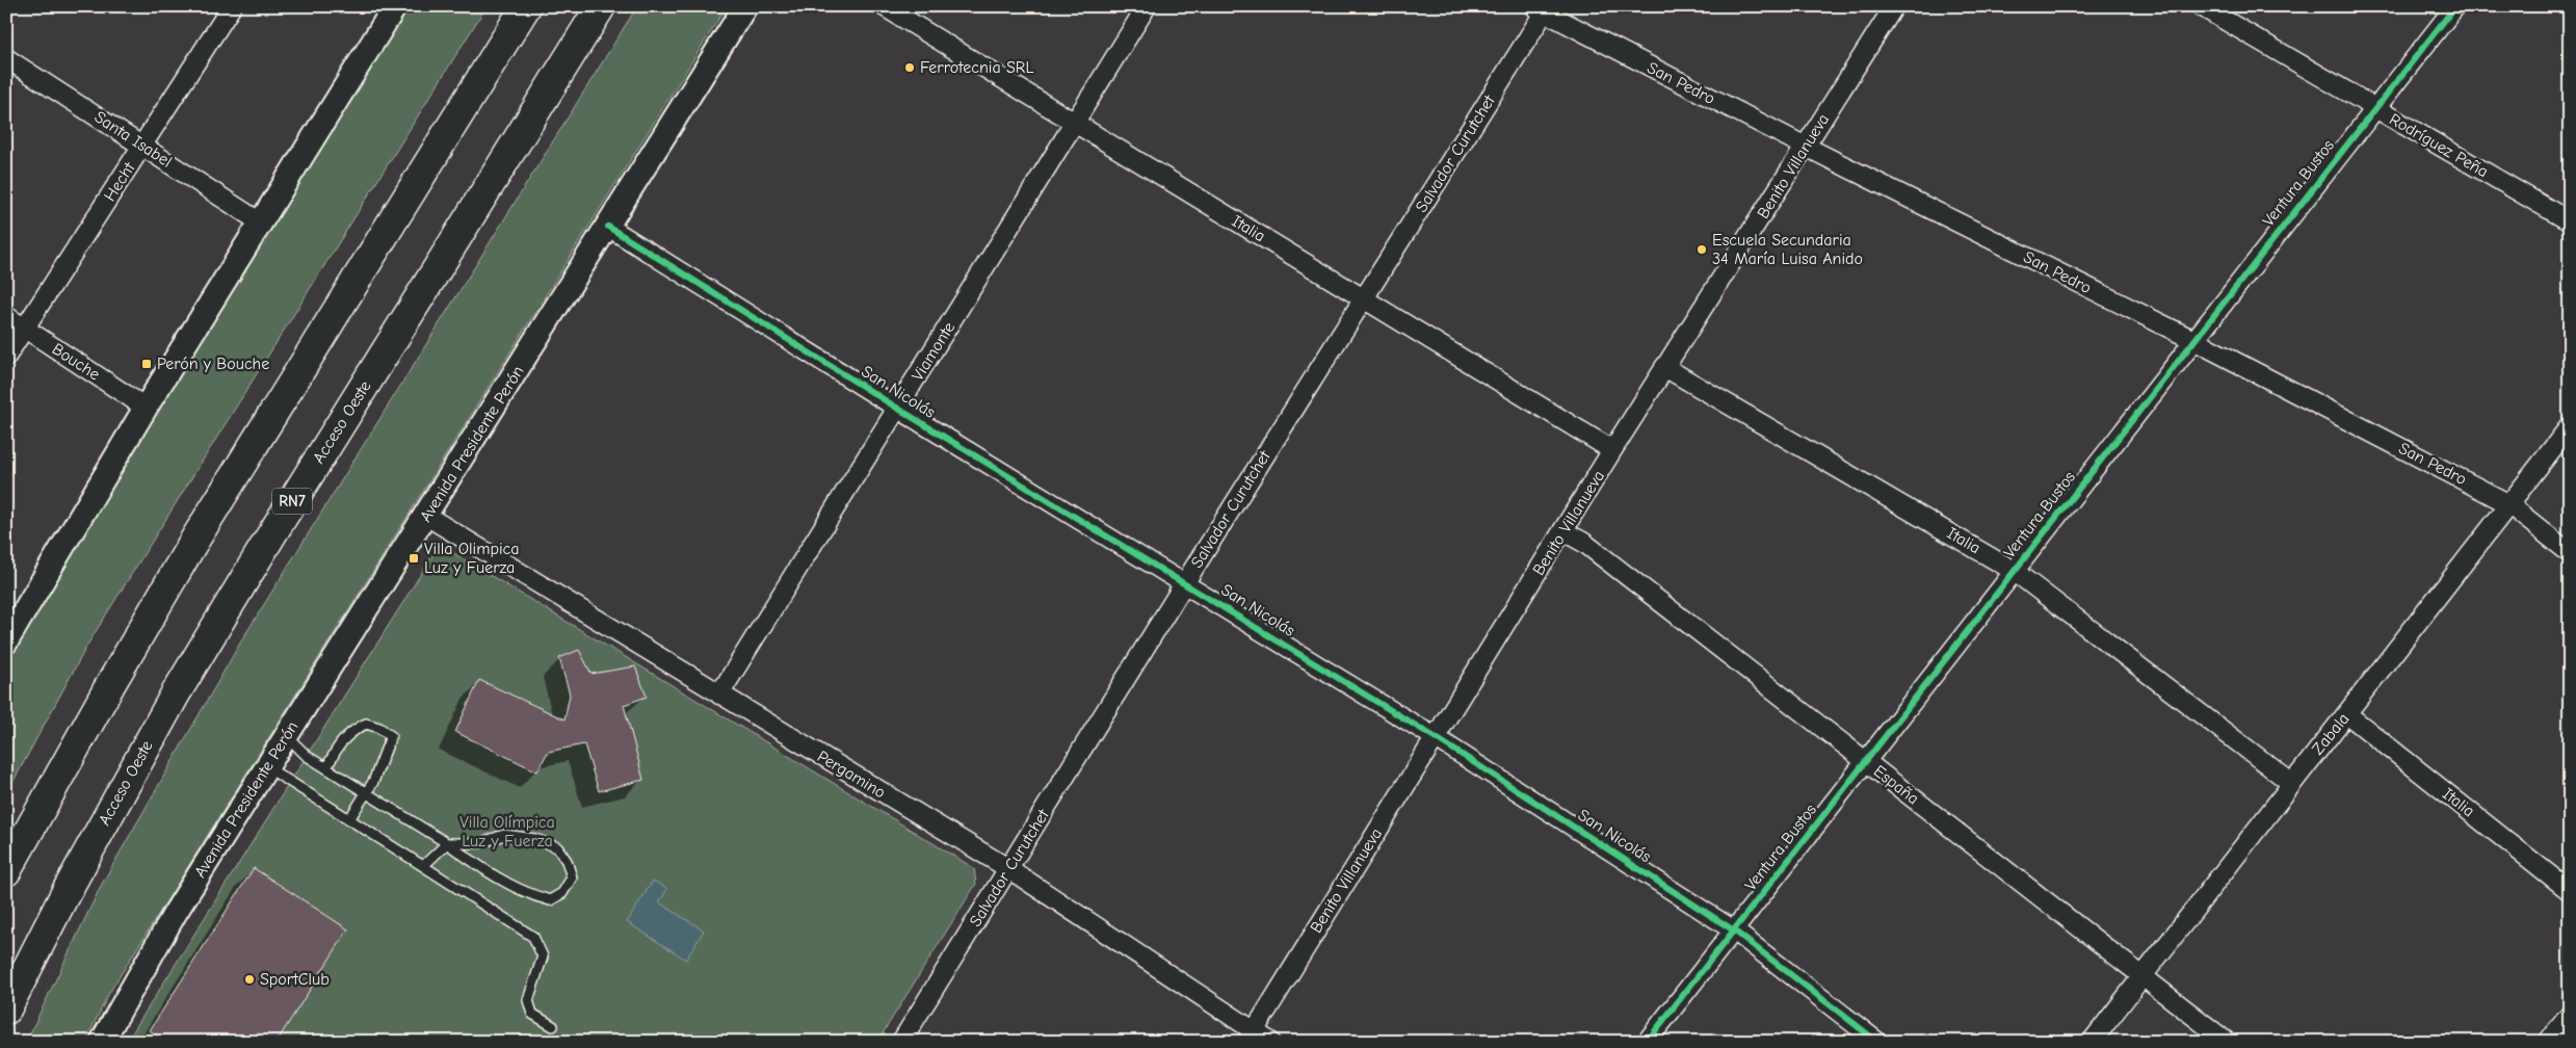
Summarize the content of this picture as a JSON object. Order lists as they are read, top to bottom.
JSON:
{
  "streets": {
    "highway": ["Acceso Oeste", "RN7"],
    "street": [
      "San Pedro",
      "Santa Isabel",
      "Rodríguez Peña",
      "Salvador Curutchet",
      "Benito Villanueva",
      "Hecht",
      "Ventura Bustos",
      "Italia",
      "Viamonte",
      "Bouche",
      "San Nicolás",
      "Avenida Presidente Perón",
      "Zabala",
      "Pergamino",
      "España"
    ]
  },
  "crossings": [
    ["San Pedro", "Salvador Curutchet"],
    ["San Pedro", "Benito Villanueva"],
    ["San Pedro", "Ventura Bustos"],
    ["San Pedro", "Zabala"],
    ["Santa Isabel", "Hecht"],
    ["Rodríguez Peña", "Ventura Bustos"],
    ["Salvador Curutchet", "Italia"],
    ["Salvador Curutchet", "San Nicolás"],
    ["Salvador Curutchet", "Pergamino"],
    ["Benito Villanueva", "Italia"],
    ["Benito Villanueva", "San Nicolás"],
    ["Benito Villanueva", "Pergamino"],
    ["Benito Villanueva", "España"],
    ["Hecht", "Bouche"],
    ["Ventura Bustos", "Italia"],
    ["Ventura Bustos", "San Nicolás"],
    ["Ventura Bustos", "España"],
    ["Italia", "Viamonte"],
    ["Italia", "Zabala"],
    ["Viamonte", "San Nicolás"],
    ["Viamonte", "Pergamino"],
    ["San Nicolás", "Avenida Presidente Perón"],
    ["Avenida Presidente Perón", "Pergamino"],
    ["Zabala", "España"]
  ],
  "parks": ["Villa Olímpica Luz y Fuerza"],
  "places": {
    "other": ["Ferrotecnia SRL", "Escuela Secundaria 34 María Luisa Anido", "SportClub"],
    "transit": ["Perón y Bouche", "Villa Olimpica Luz y Fuerza"]
  }
}
